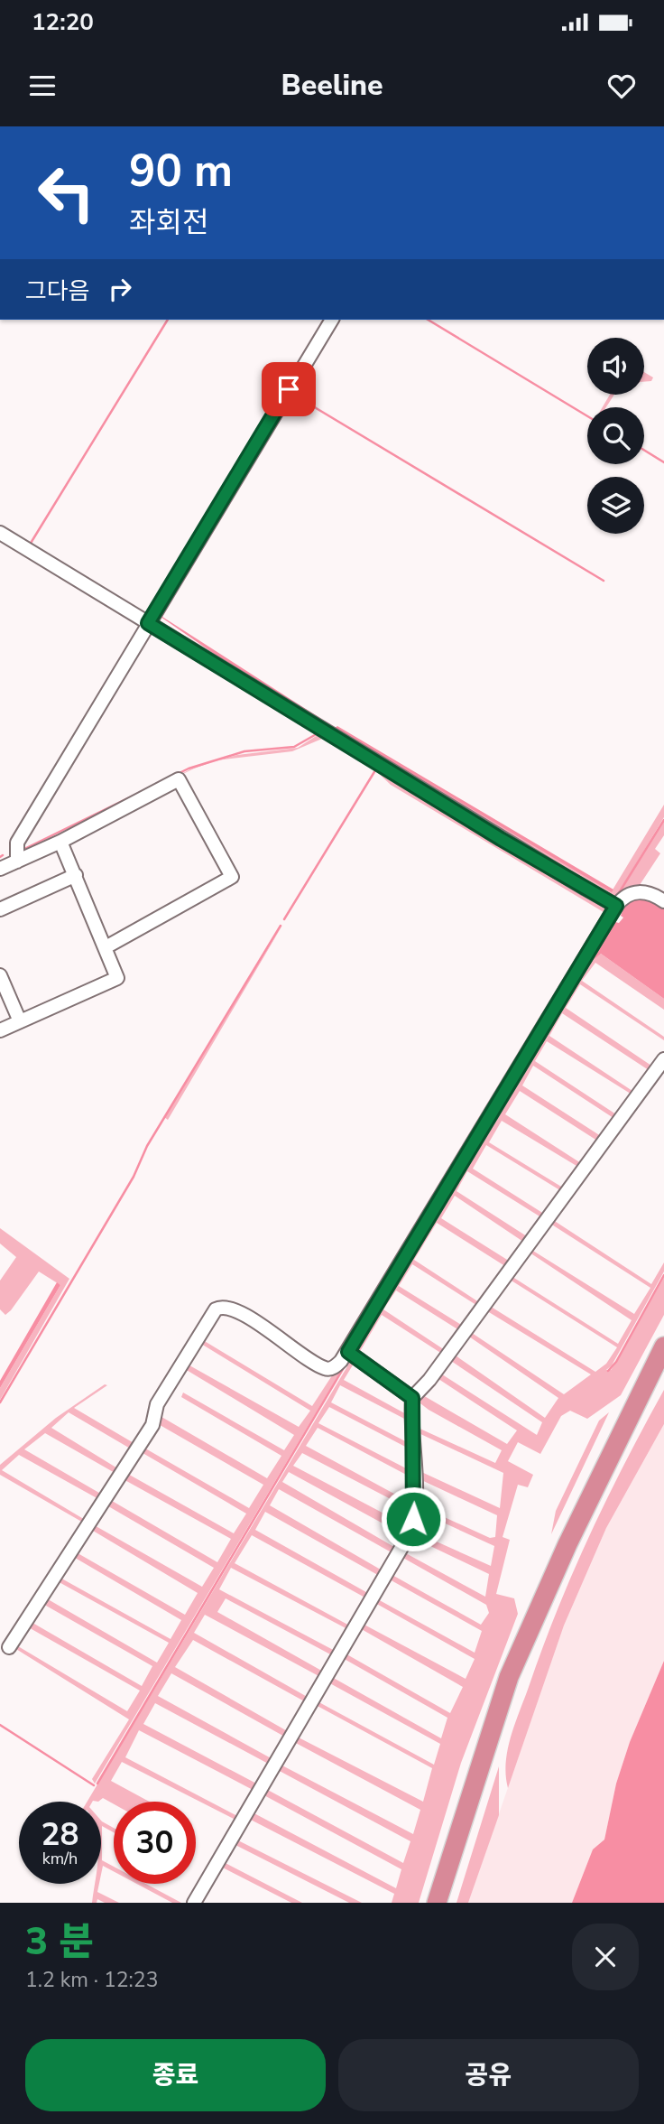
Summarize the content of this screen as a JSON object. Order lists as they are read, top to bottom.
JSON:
{
  "page": {
    "status": "12:20",
    "header": "Beeline",
    "turn": ["90 m", "좌회전"],
    "then": "그다음",
    "speed": "28 km/h",
    "limit": "30",
    "heading": ["3 분", "1.2 km · 12:23"],
    "buttons": ["종료", "공유"]
  }
}
